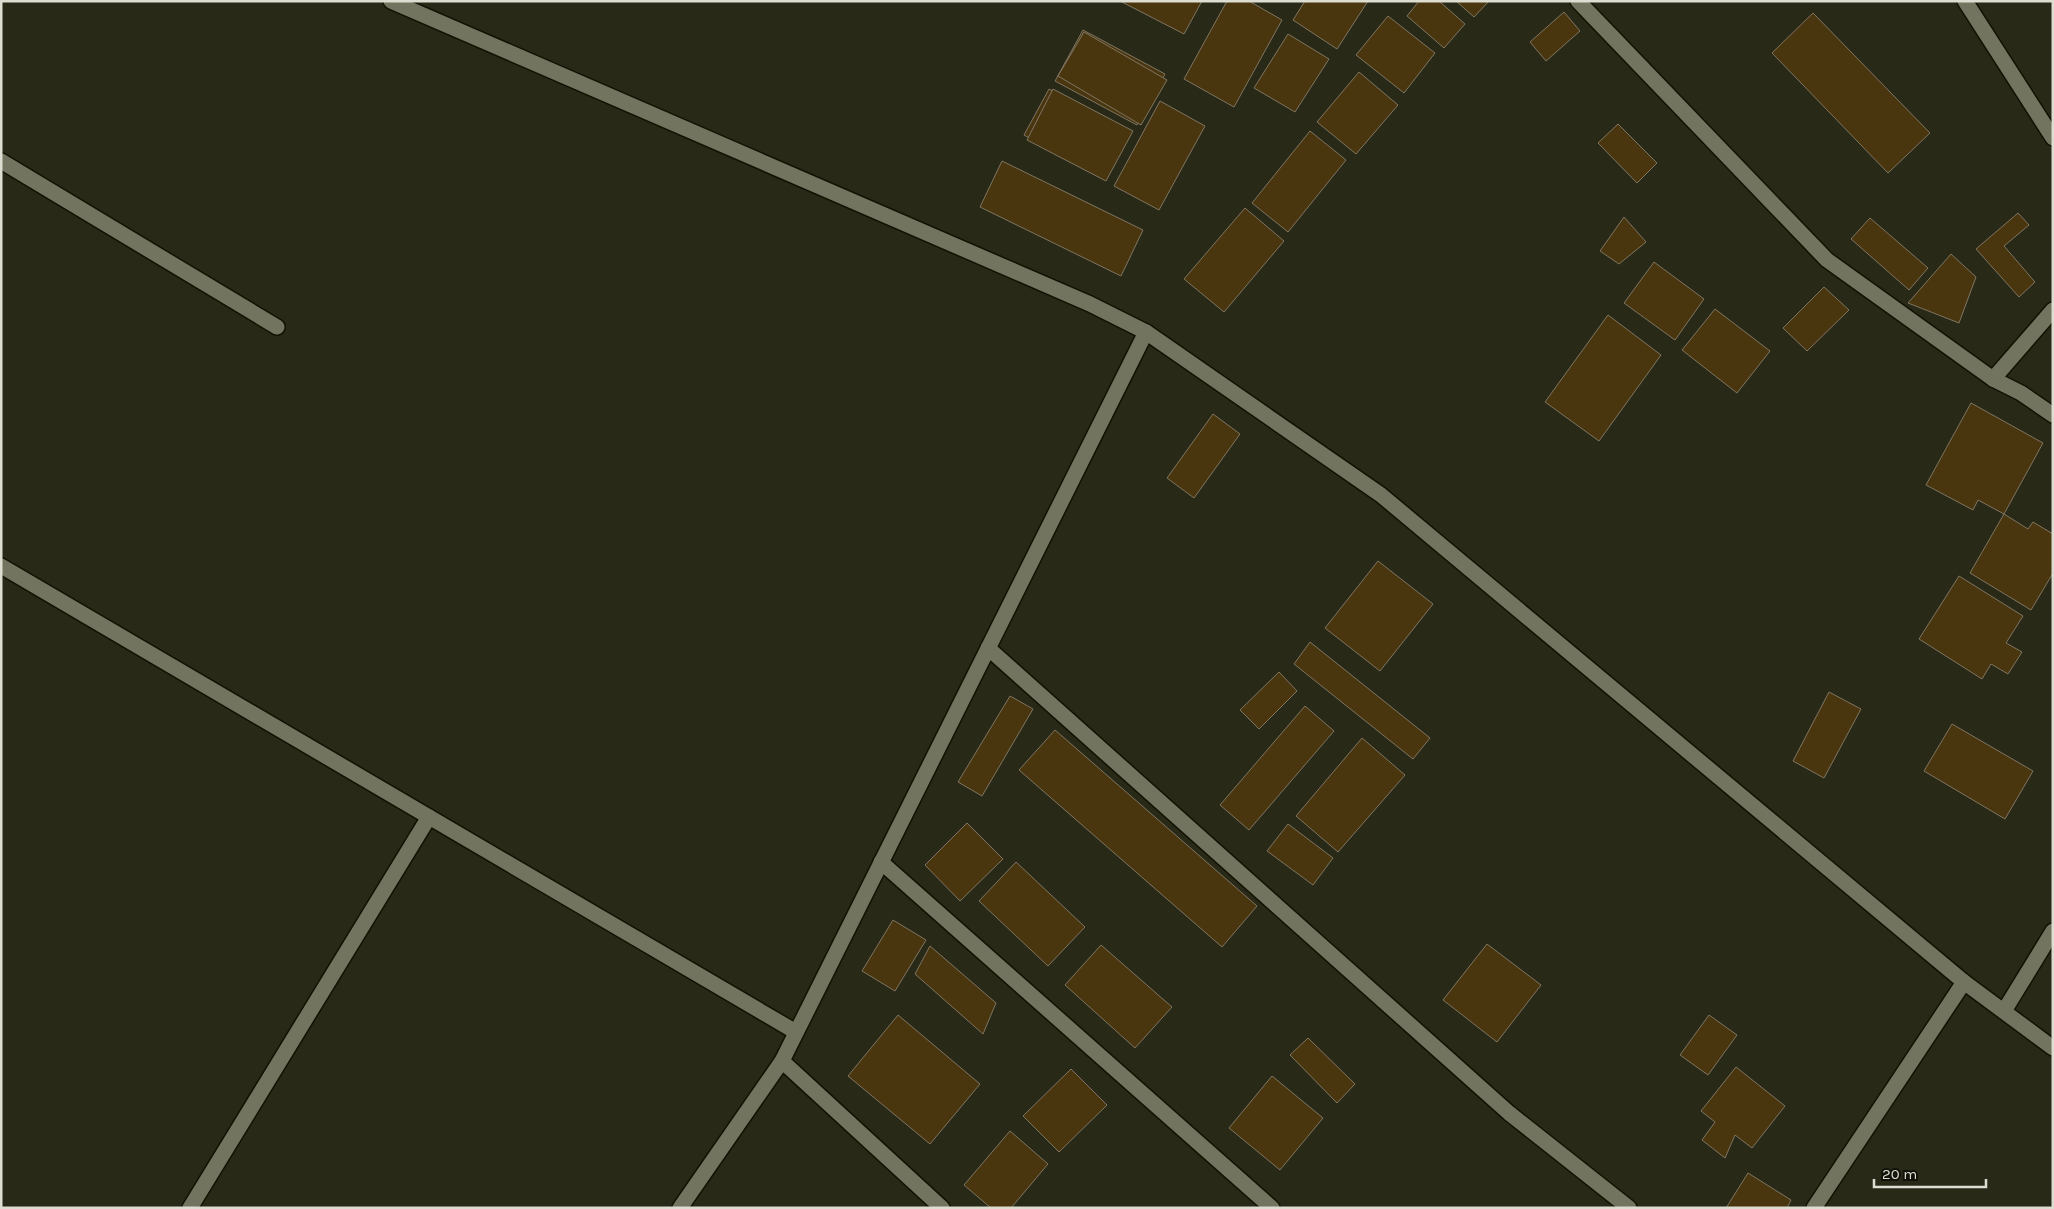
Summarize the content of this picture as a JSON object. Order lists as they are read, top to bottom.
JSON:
{
  "scale_bar": "20 m"
}
